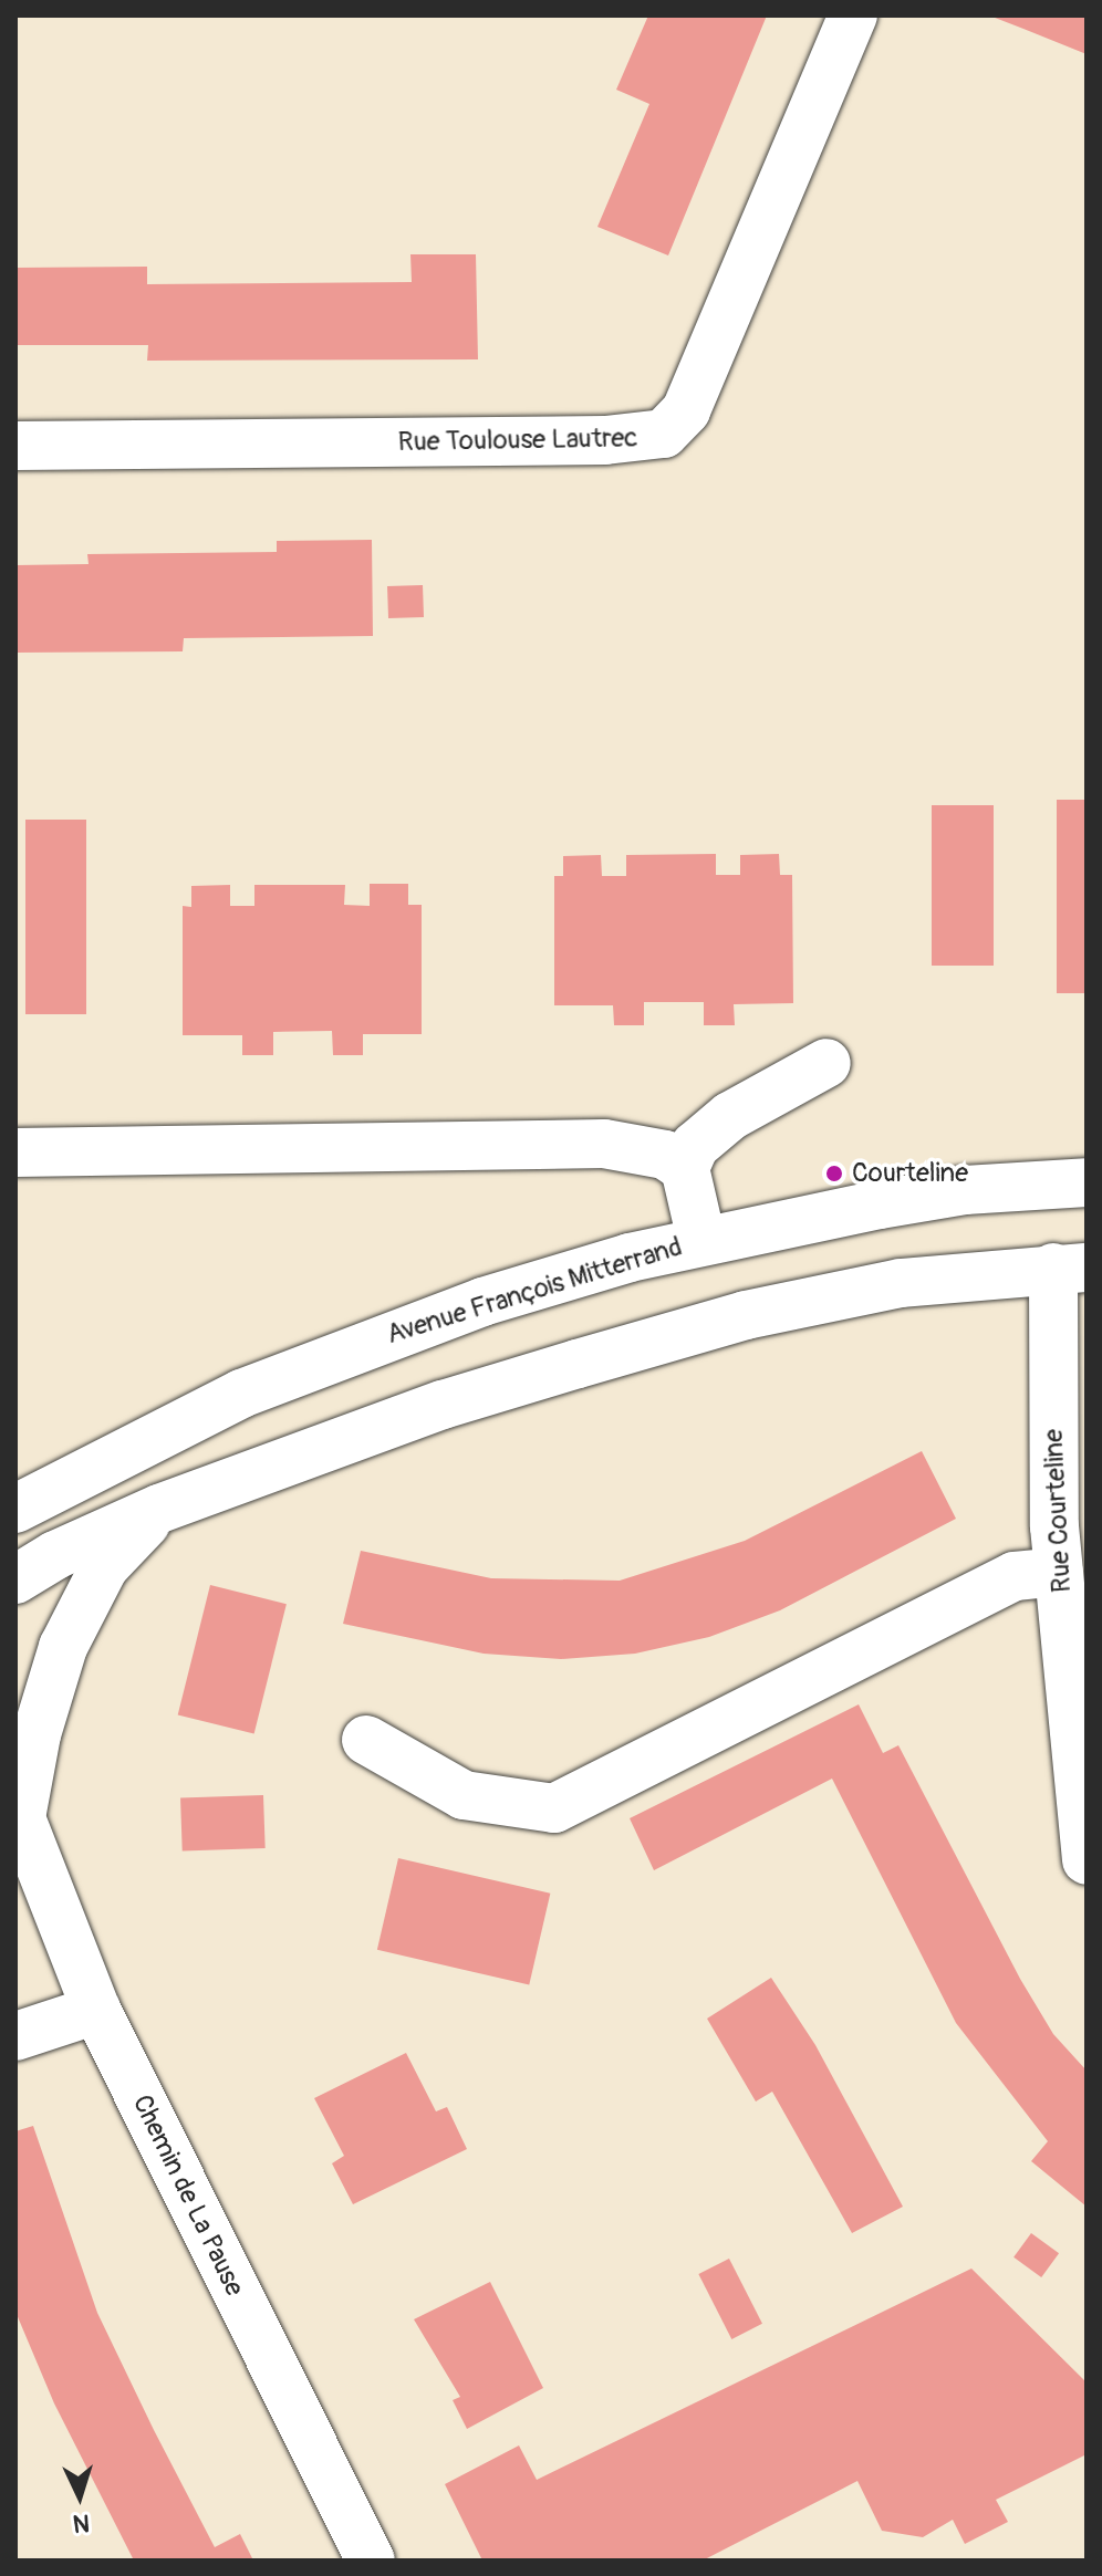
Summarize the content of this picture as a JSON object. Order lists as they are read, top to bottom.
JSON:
{
  "streets": {
    "street": [
      "Rue Toulouse Lautrec",
      "Avenue François Mitterrand",
      "Rue Courteline",
      "Chemin de La Pause"
    ]
  },
  "places": ["Courteline"],
  "north": "bottom"
}
